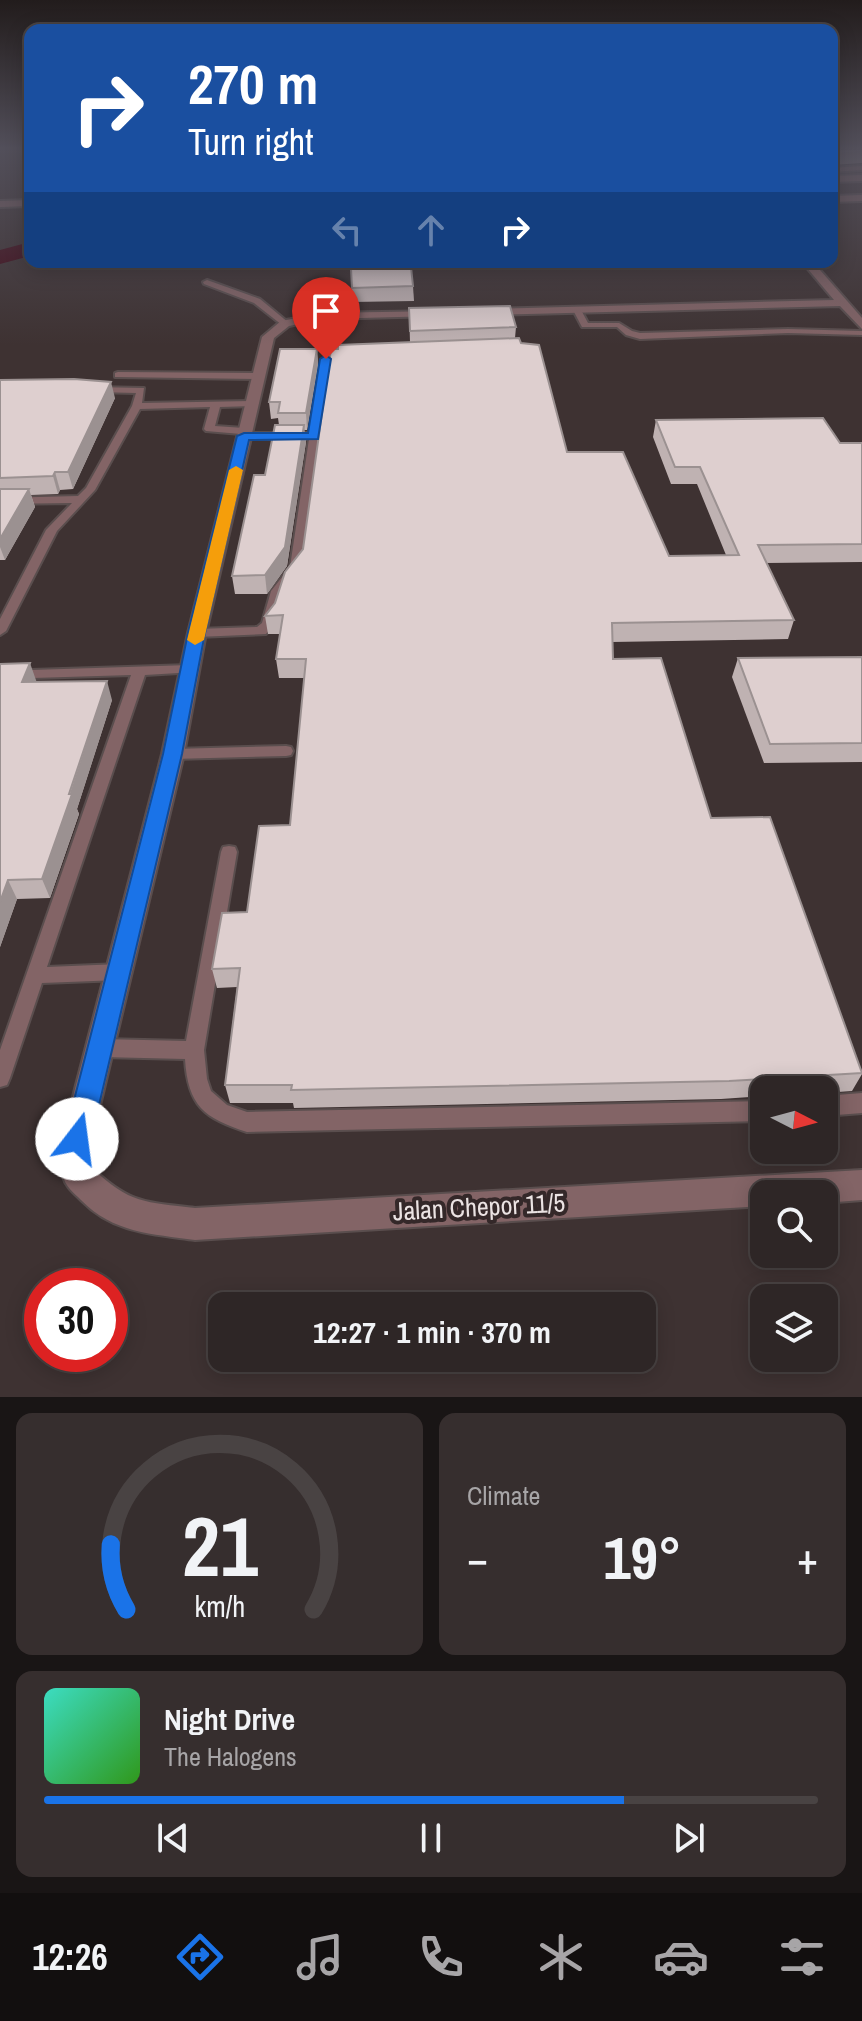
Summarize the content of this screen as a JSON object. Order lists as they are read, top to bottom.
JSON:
{
  "streets": {
    "street": ["Jalan Chepor 11/5"]
  },
  "north": "right",
  "page": {
    "turn": ["270 m", "Turn right"],
    "limit": "30",
    "trip": "12:27 · 1 min · 370 m",
    "tile": "Climate",
    "heat": ["−", "19°", "+"],
    "song": ["Night Drive", "The Halogens"],
    "tabs": "12:26",
    "gauge": ["21", "km/h"]
  }
}
